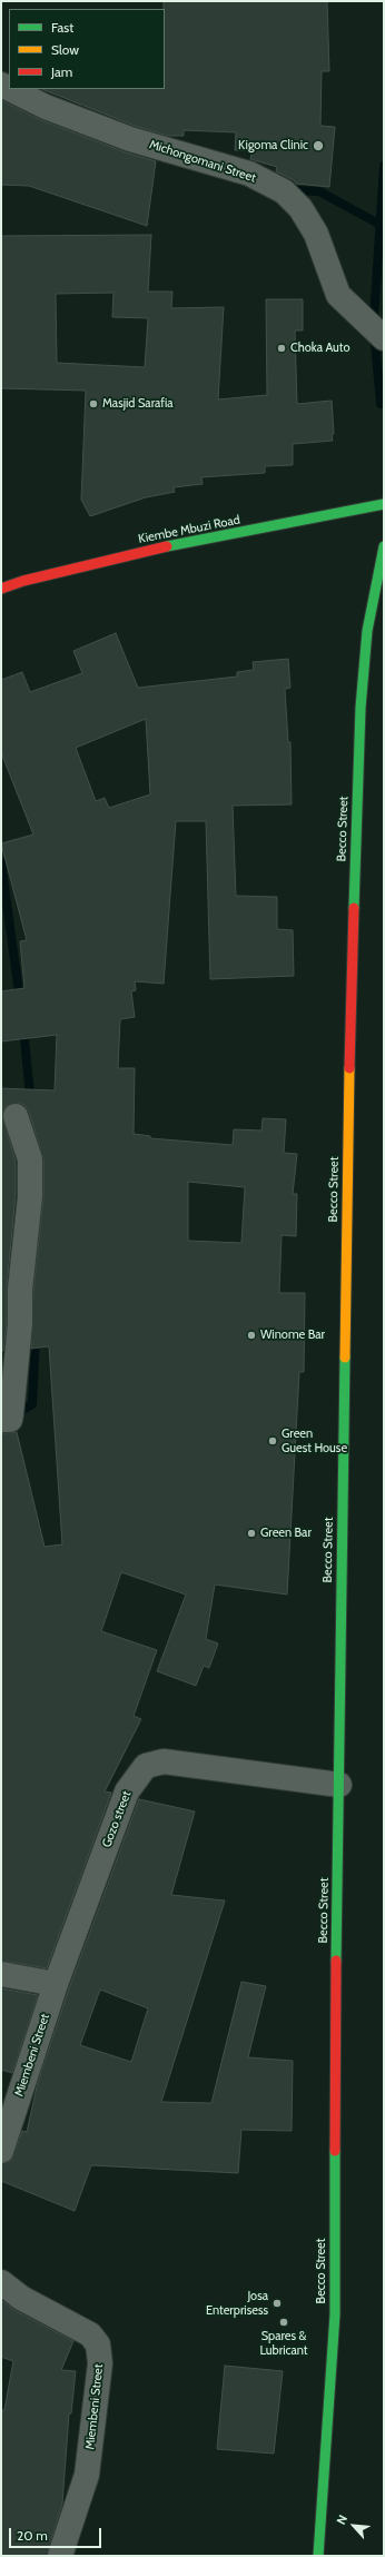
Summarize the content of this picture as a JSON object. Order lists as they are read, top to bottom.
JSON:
{
  "streets": {
    "street": [
      "Michongomani Street",
      "Kiembe Mbuzi Road",
      "Becco Street",
      "Gozo street",
      "Miembeni Street"
    ]
  },
  "crossings": [
    ["Becco Street", "Gozo street"],
    ["Gozo street", "Miembeni Street"]
  ],
  "places": [
    "Kigoma Clinic",
    "Choka Auto",
    "Masjid Sarafia",
    "Winome Bar",
    "Green Guest House",
    "Green Bar",
    "Josa Enterprisess",
    "Spares & Lubricant"
  ],
  "legend": ["Fast", "Slow", "Jam"],
  "scale_bar": "20 m",
  "north": "top left"
}
